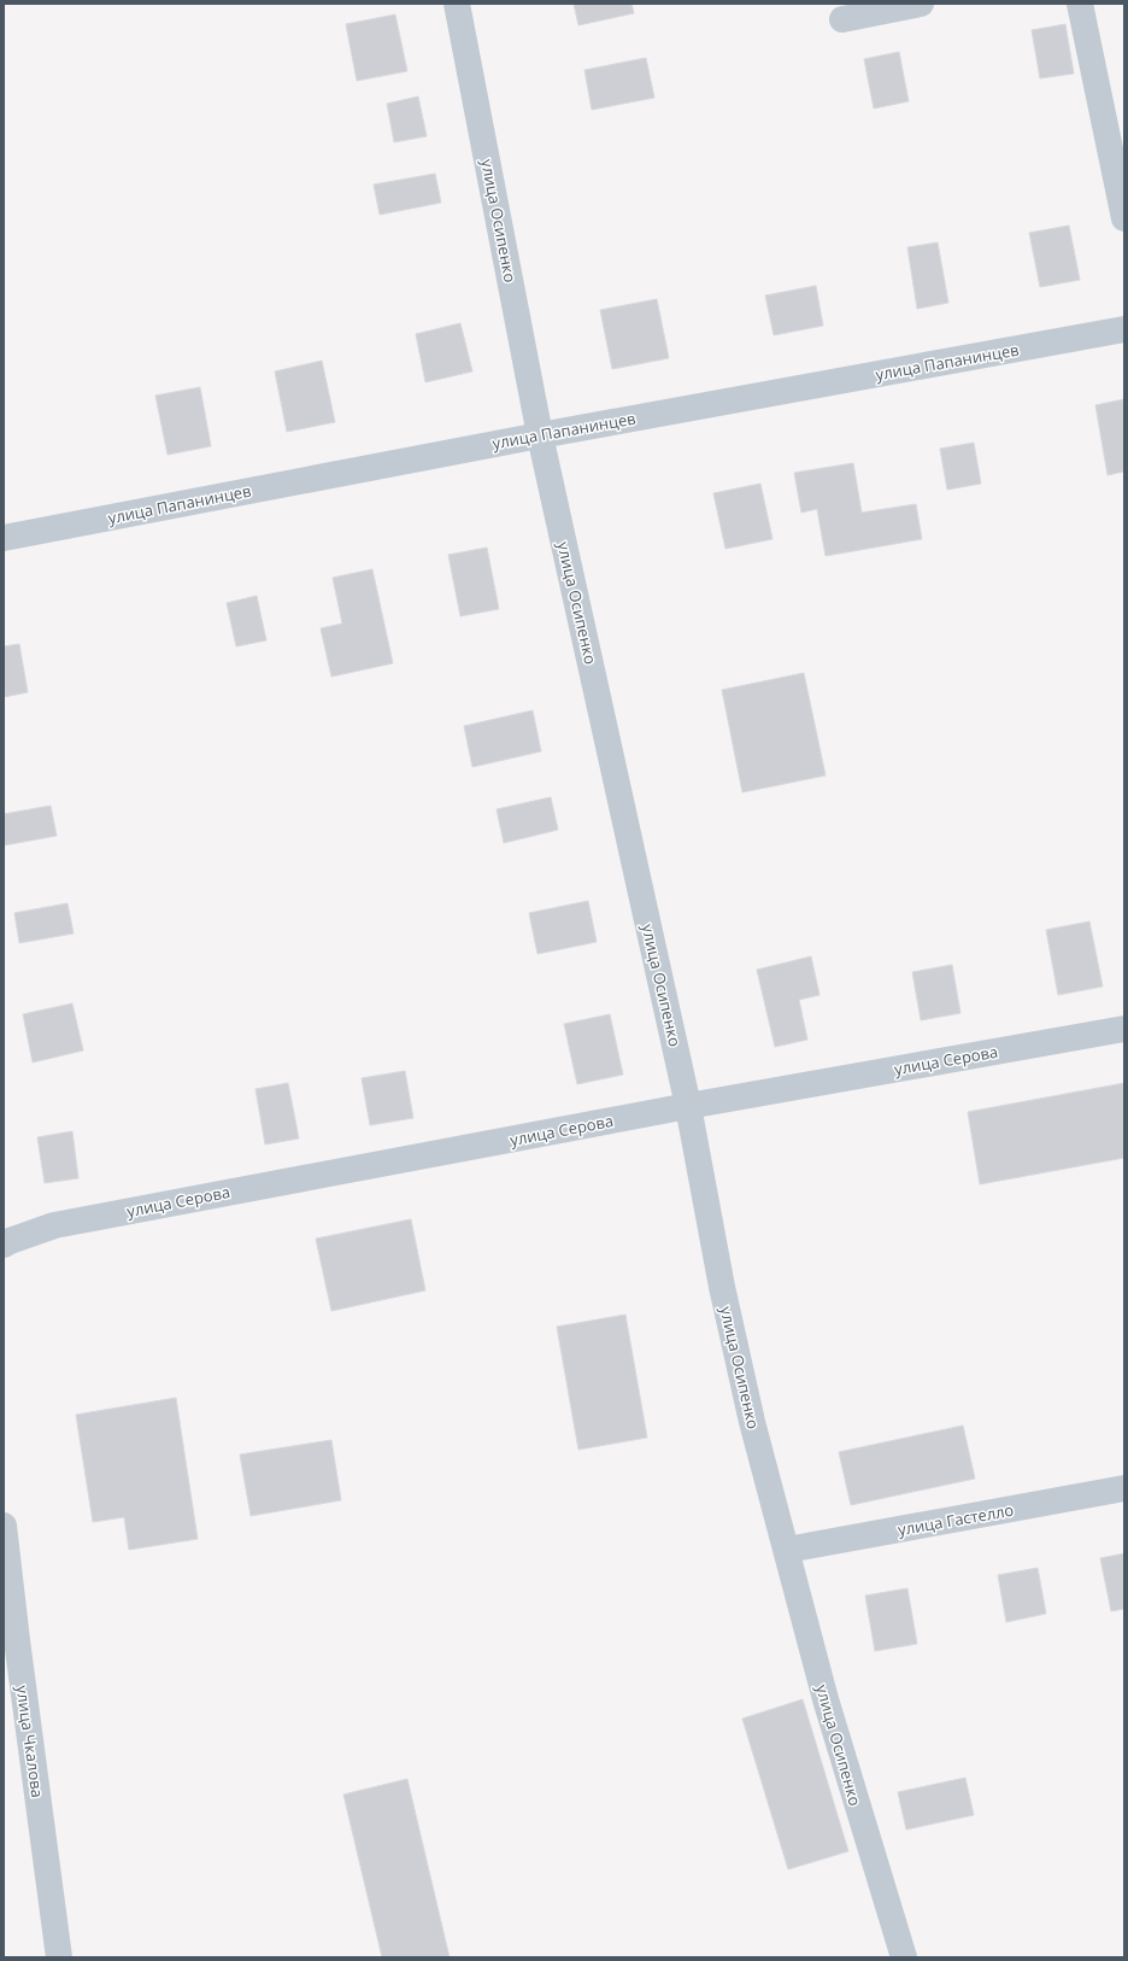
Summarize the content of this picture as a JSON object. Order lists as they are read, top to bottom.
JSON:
{
  "streets": {
    "street": [
      "улица Осипенко",
      "улица Папанинцев",
      "улица Серова",
      "улица Гастелло",
      "улица Чкалова"
    ]
  },
  "crossings": [
    ["улица Осипенко", "улица Папанинцев"],
    ["улица Осипенко", "улица Серова"],
    ["улица Осипенко", "улица Гастелло"]
  ]
}
